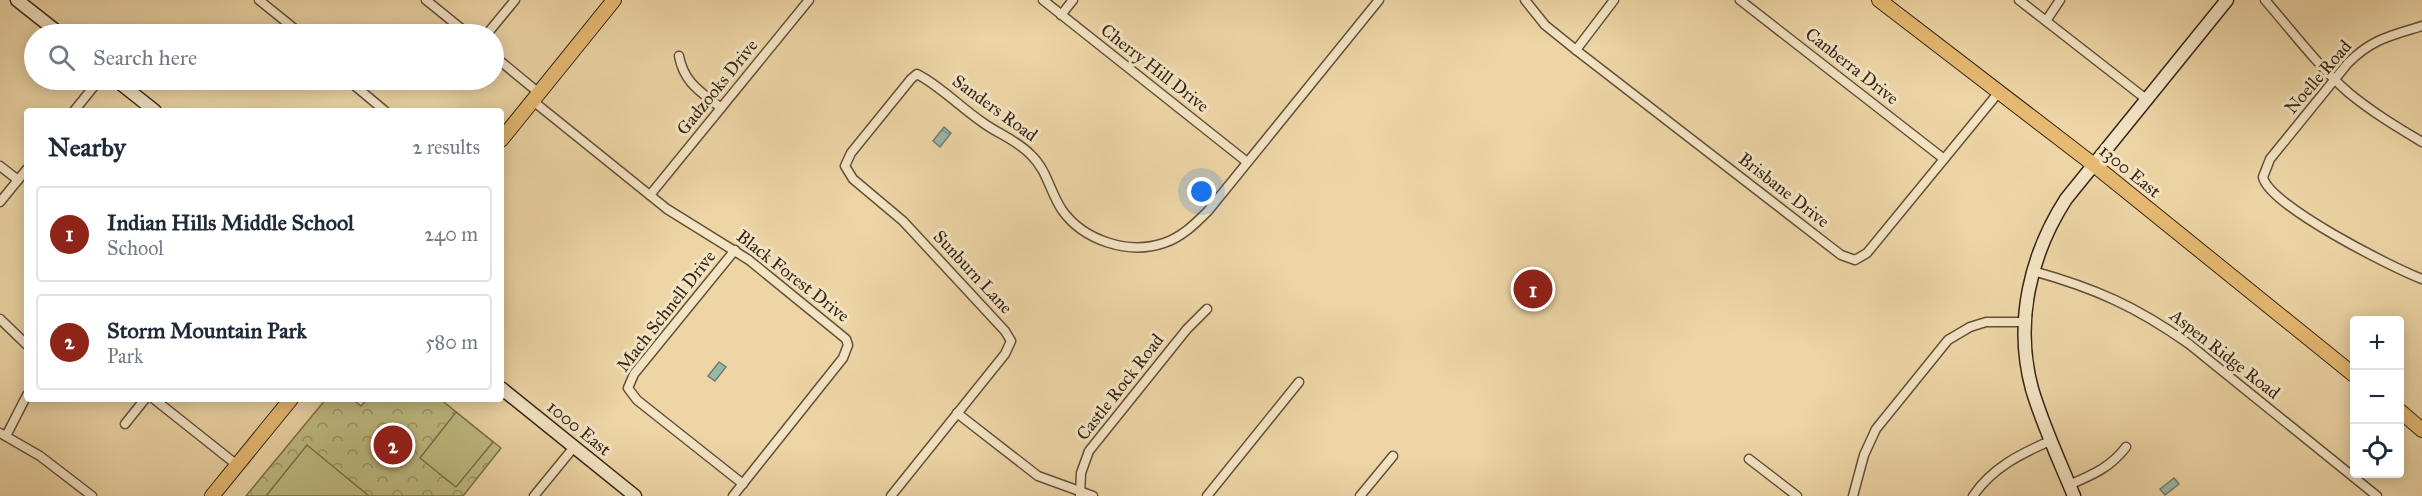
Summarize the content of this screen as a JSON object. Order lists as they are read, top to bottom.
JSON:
{
  "streets": {
    "main road": ["1300 East"],
    "street": [
      "Canberra Drive",
      "Cherry Hill Drive",
      "Noelle Road",
      "Gadzooks Drive",
      "Sanders Road",
      "Brisbane Drive",
      "Sunburn Lane",
      "Black Forest Drive",
      "Mach Schnell Drive",
      "Aspen Ridge Road",
      "Castle Rock Road",
      "1000 East"
    ]
  },
  "crossings": [
    ["Canberra Drive", "Brisbane Drive"],
    ["Cherry Hill Drive", "Sanders Road"],
    ["Gadzooks Drive", "Black Forest Drive"],
    ["Sanders Road", "Sunburn Lane"],
    ["1300 East", "Brisbane Drive"],
    ["Black Forest Drive", "Mach Schnell Drive"]
  ],
  "page": {
    "search": "Search here",
    "heading": ["Nearby", "2 results"],
    "list": [
      {
        "mark": "1",
        "name": "Indian Hills Middle School",
        "note": "School",
        "value": "240 m"
      },
      {
        "mark": "2",
        "name": "Storm Mountain Park",
        "note": "Park",
        "value": "580 m"
      }
    ],
    "pins": ["1", "2"],
    "map_buttons": ["+", "−"]
  }
}
